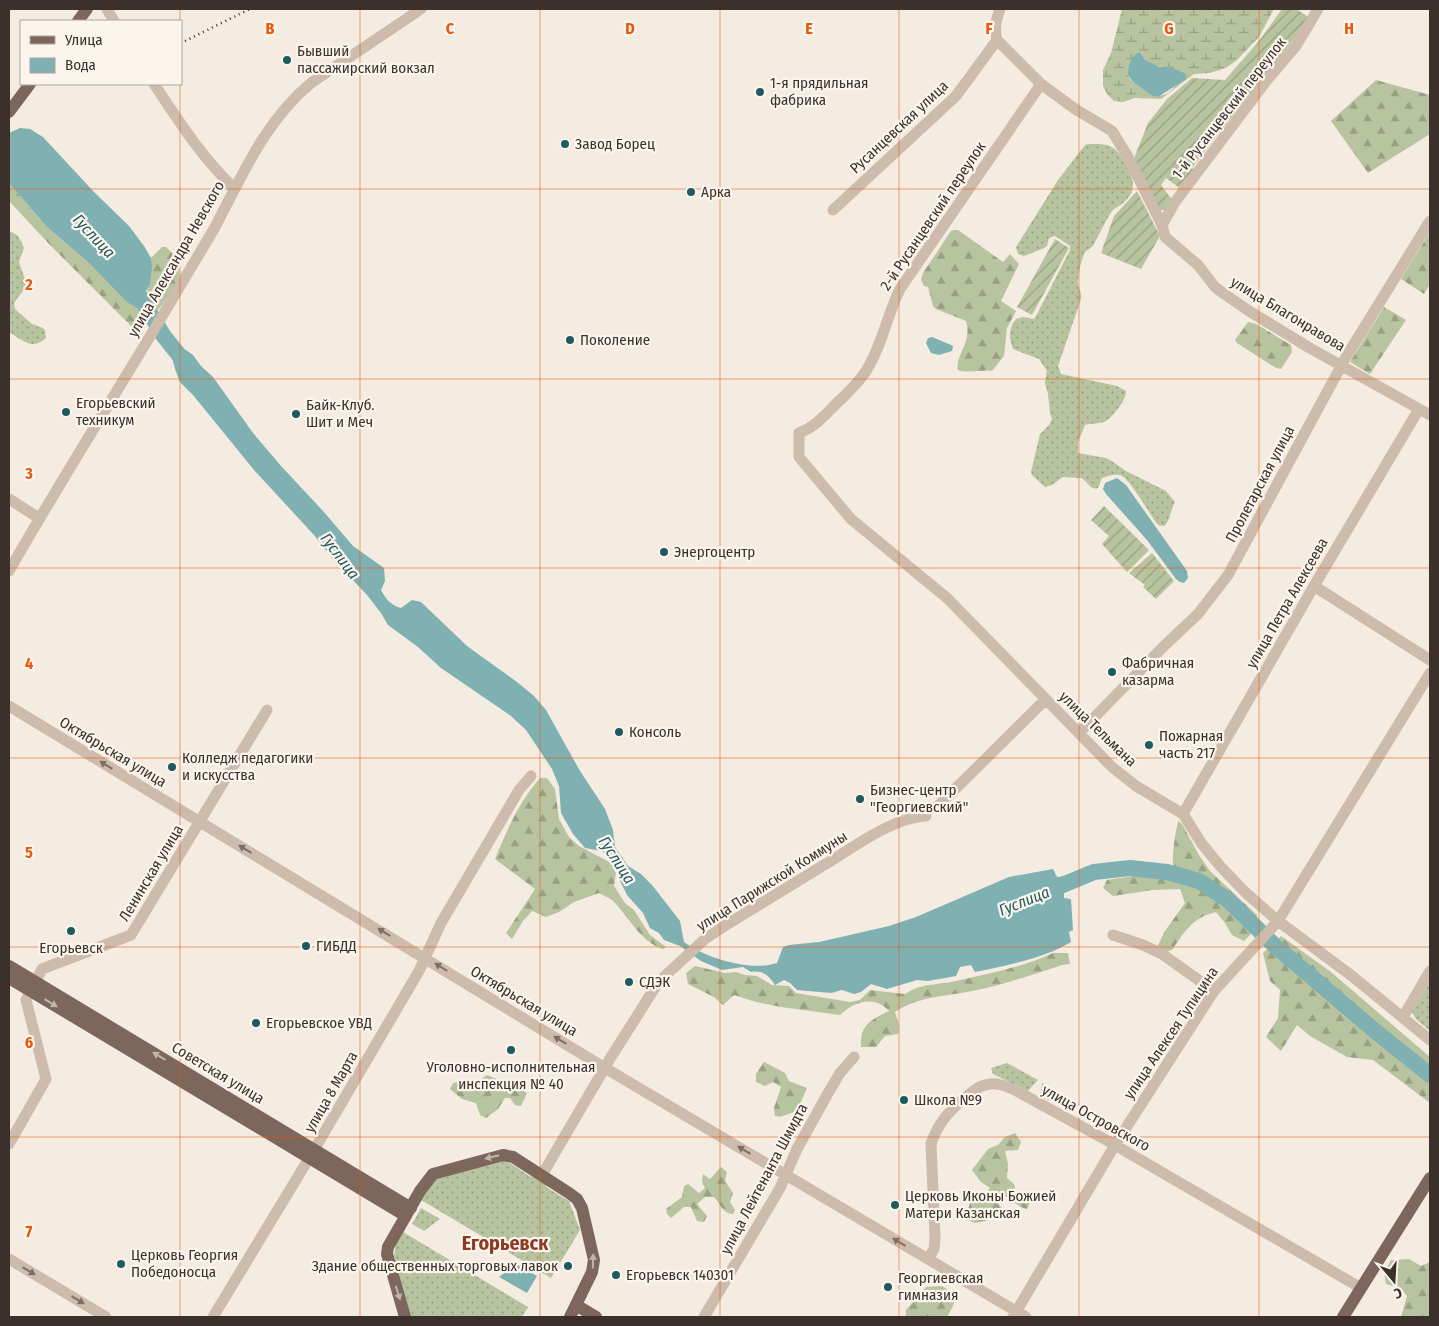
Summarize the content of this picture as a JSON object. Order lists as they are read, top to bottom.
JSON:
{
  "streets": {
    "main road": ["Советская улица"],
    "street": [
      "1-й Русанцевский переулок",
      "Русанцевская улица",
      "2-й Русанцевский переулок",
      "улица Александра Невского",
      "улица Благонравова",
      "Пролетарская улица",
      "улица Петра Алексеева",
      "улица Тельмана",
      "Октябрьская улица",
      "Ленинская улица",
      "улица Парижской Коммуны",
      "улица Алексея Тупицина",
      "улица 8 Марта",
      "улица Островского",
      "улица Лейтенанта Шмидта"
    ]
  },
  "crossings": [
    ["1-й Русанцевский переулок", "улица Благонравова"],
    ["Русанцевская улица", "улица Благонравова"],
    ["2-й Русанцевский переулок", "улица Благонравова"],
    ["2-й Русанцевский переулок", "улица Тельмана"],
    ["улица Благонравова", "Пролетарская улица"],
    ["улица Благонравова", "улица Петра Алексеева"],
    ["Пролетарская улица", "улица Тельмана"],
    ["улица Петра Алексеева", "улица Тельмана"],
    ["улица Тельмана", "улица Алексея Тупицина"],
    ["Октябрьская улица", "Ленинская улица"],
    ["Октябрьская улица", "улица Парижской Коммуны"],
    ["Октябрьская улица", "улица Алексея Тупицина"],
    ["Октябрьская улица", "улица 8 Марта"],
    ["Октябрьская улица", "улица Островского"],
    ["Октябрьская улица", "улица Лейтенанта Шмидта"],
    ["Ленинская улица", "Советская улица"],
    ["улица Алексея Тупицина", "улица Островского"],
    ["Советская улица", "улица 8 Марта"]
  ],
  "one_way": ["Октябрьская улица"],
  "districts": ["Егорьевск"],
  "water": ["Гуслица"],
  "places": [
    "Бывший пассажирский вокзал",
    "1-я прядильная фабрика",
    "Завод Борец",
    "Арка",
    "Поколение",
    "Егорьевский техникум",
    "Байк-Клуб. Шит и Меч",
    "Энергоцентр",
    "Фабричная казарма",
    "Консоль",
    "Пожарная часть 217",
    "Колледж педагогики и искусства",
    "Бизнес-центр \"Георгиевский\"",
    "Егорьевск",
    "ГИБДД",
    "СДЭК",
    "Егорьевское УВД",
    "Уголовно-исполнительная инспекция № 40",
    "Школа №9",
    "Церковь Иконы Божией Матери Казанская",
    "Церковь Георгия Победоносца",
    "Здание общественных торговых лавок",
    "Егорьевск 140301",
    "Георгиевская гимназия"
  ],
  "legend": ["Улица", "Вода"],
  "north": "bottom",
  "grid": {
    "columns": [
      "B",
      "C",
      "D",
      "E",
      "F",
      "G",
      "H"
    ],
    "rows": [
      "2",
      "3",
      "4",
      "5",
      "6",
      "7"
    ]
  }
}
